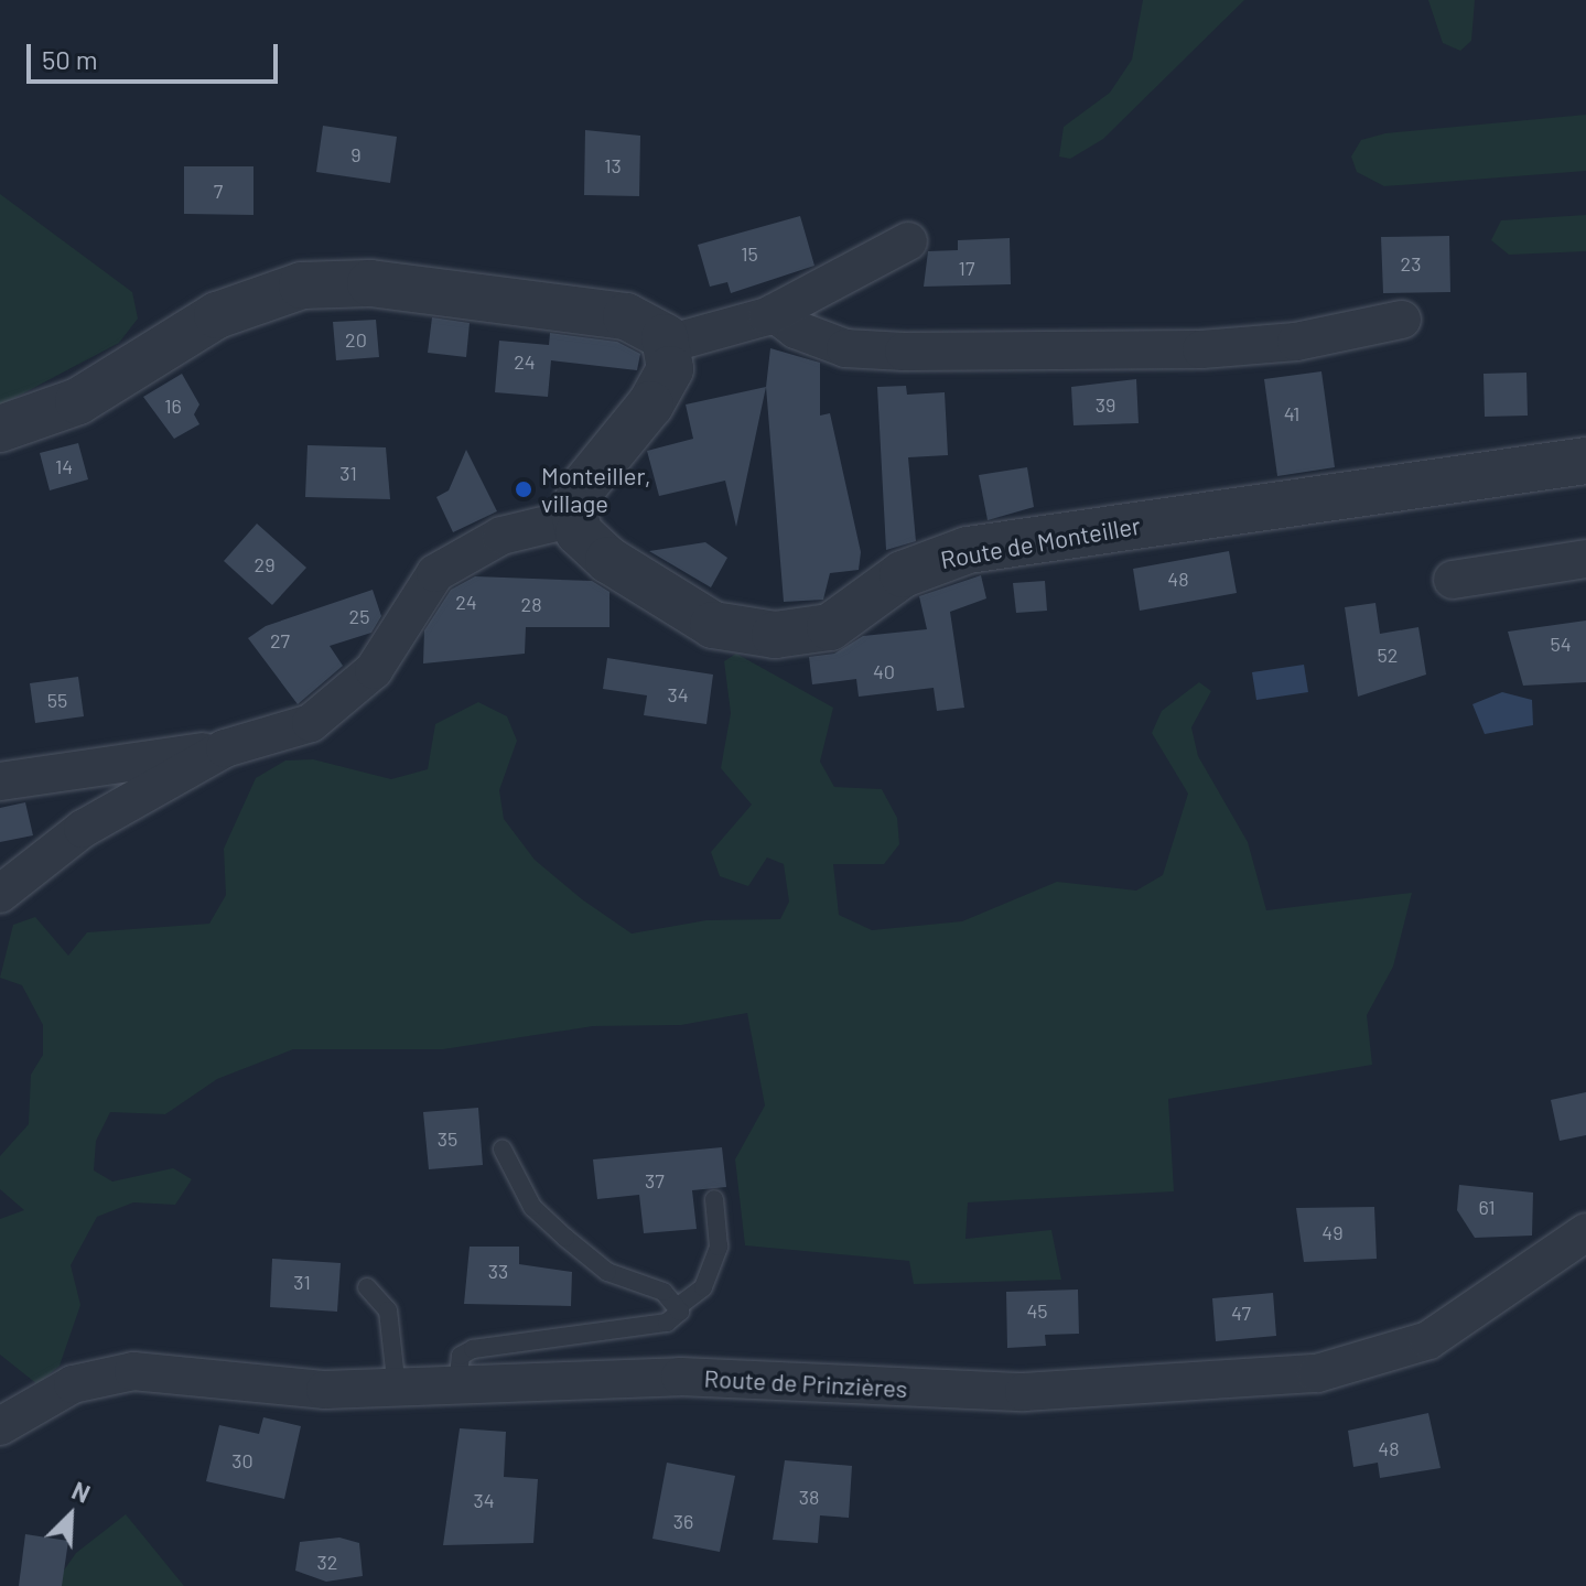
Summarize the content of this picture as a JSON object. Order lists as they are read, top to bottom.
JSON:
{
  "streets": {
    "street": ["Route de Monteiller", "Route de Prinzières"]
  },
  "places": ["Monteiller, village"],
  "house_numbers": [
    "9",
    "13",
    "7",
    "15",
    "23",
    "17",
    "20",
    "24",
    "39",
    "16",
    "41",
    "14",
    "31",
    "29",
    "48",
    "24",
    "28",
    "25",
    "27",
    "54",
    "52",
    "40",
    "34",
    "55",
    "35",
    "37",
    "61",
    "49",
    "33",
    "31",
    "45",
    "47",
    "48",
    "30",
    "38",
    "34",
    "36",
    "32"
  ],
  "scale_bar": "50 m",
  "north": "top right"
}
